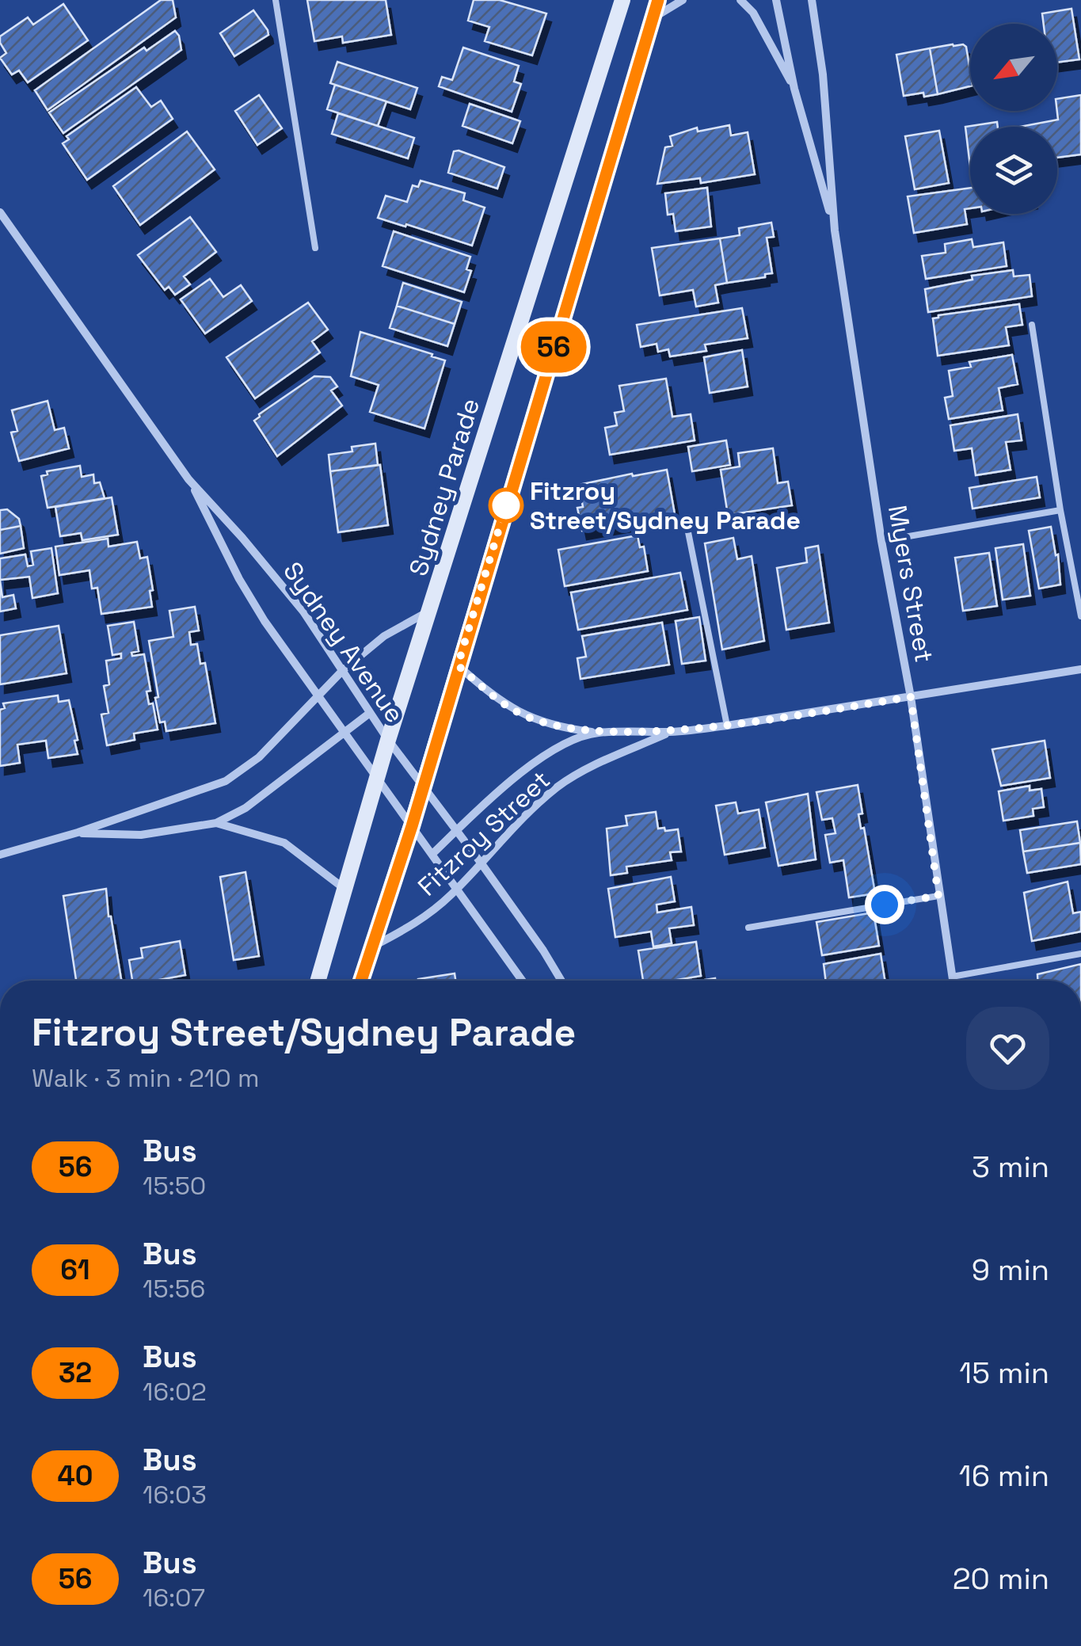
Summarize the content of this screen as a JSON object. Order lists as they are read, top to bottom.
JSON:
{
  "streets": {
    "street": [
      "Sydney Parade",
      "Myers Street",
      "Sydney Avenue",
      "Fitzroy Street"
    ]
  },
  "crossings": [
    ["Sydney Parade", "Sydney Avenue"],
    ["Myers Street", "Fitzroy Street"],
    ["Sydney Avenue", "Fitzroy Street"]
  ],
  "places": ["Fitzroy Street/Sydney Parade"],
  "lines": ["bus line 56"],
  "north": "bottom left",
  "page": {
    "on_map": "56",
    "heading": ["Fitzroy Street/Sydney Parade", "Walk · 3 min · 210 m"],
    "list": [
      {
        "mark": "56",
        "name": "Bus",
        "note": "15:50",
        "value": "3 min"
      },
      {
        "mark": "61",
        "name": "Bus",
        "note": "15:56",
        "value": "9 min"
      },
      {
        "mark": "32",
        "name": "Bus",
        "note": "16:02",
        "value": "15 min"
      },
      {
        "mark": "40",
        "name": "Bus",
        "note": "16:03",
        "value": "16 min"
      },
      {
        "mark": "56",
        "name": "Bus",
        "note": "16:07",
        "value": "20 min"
      }
    ]
  }
}
